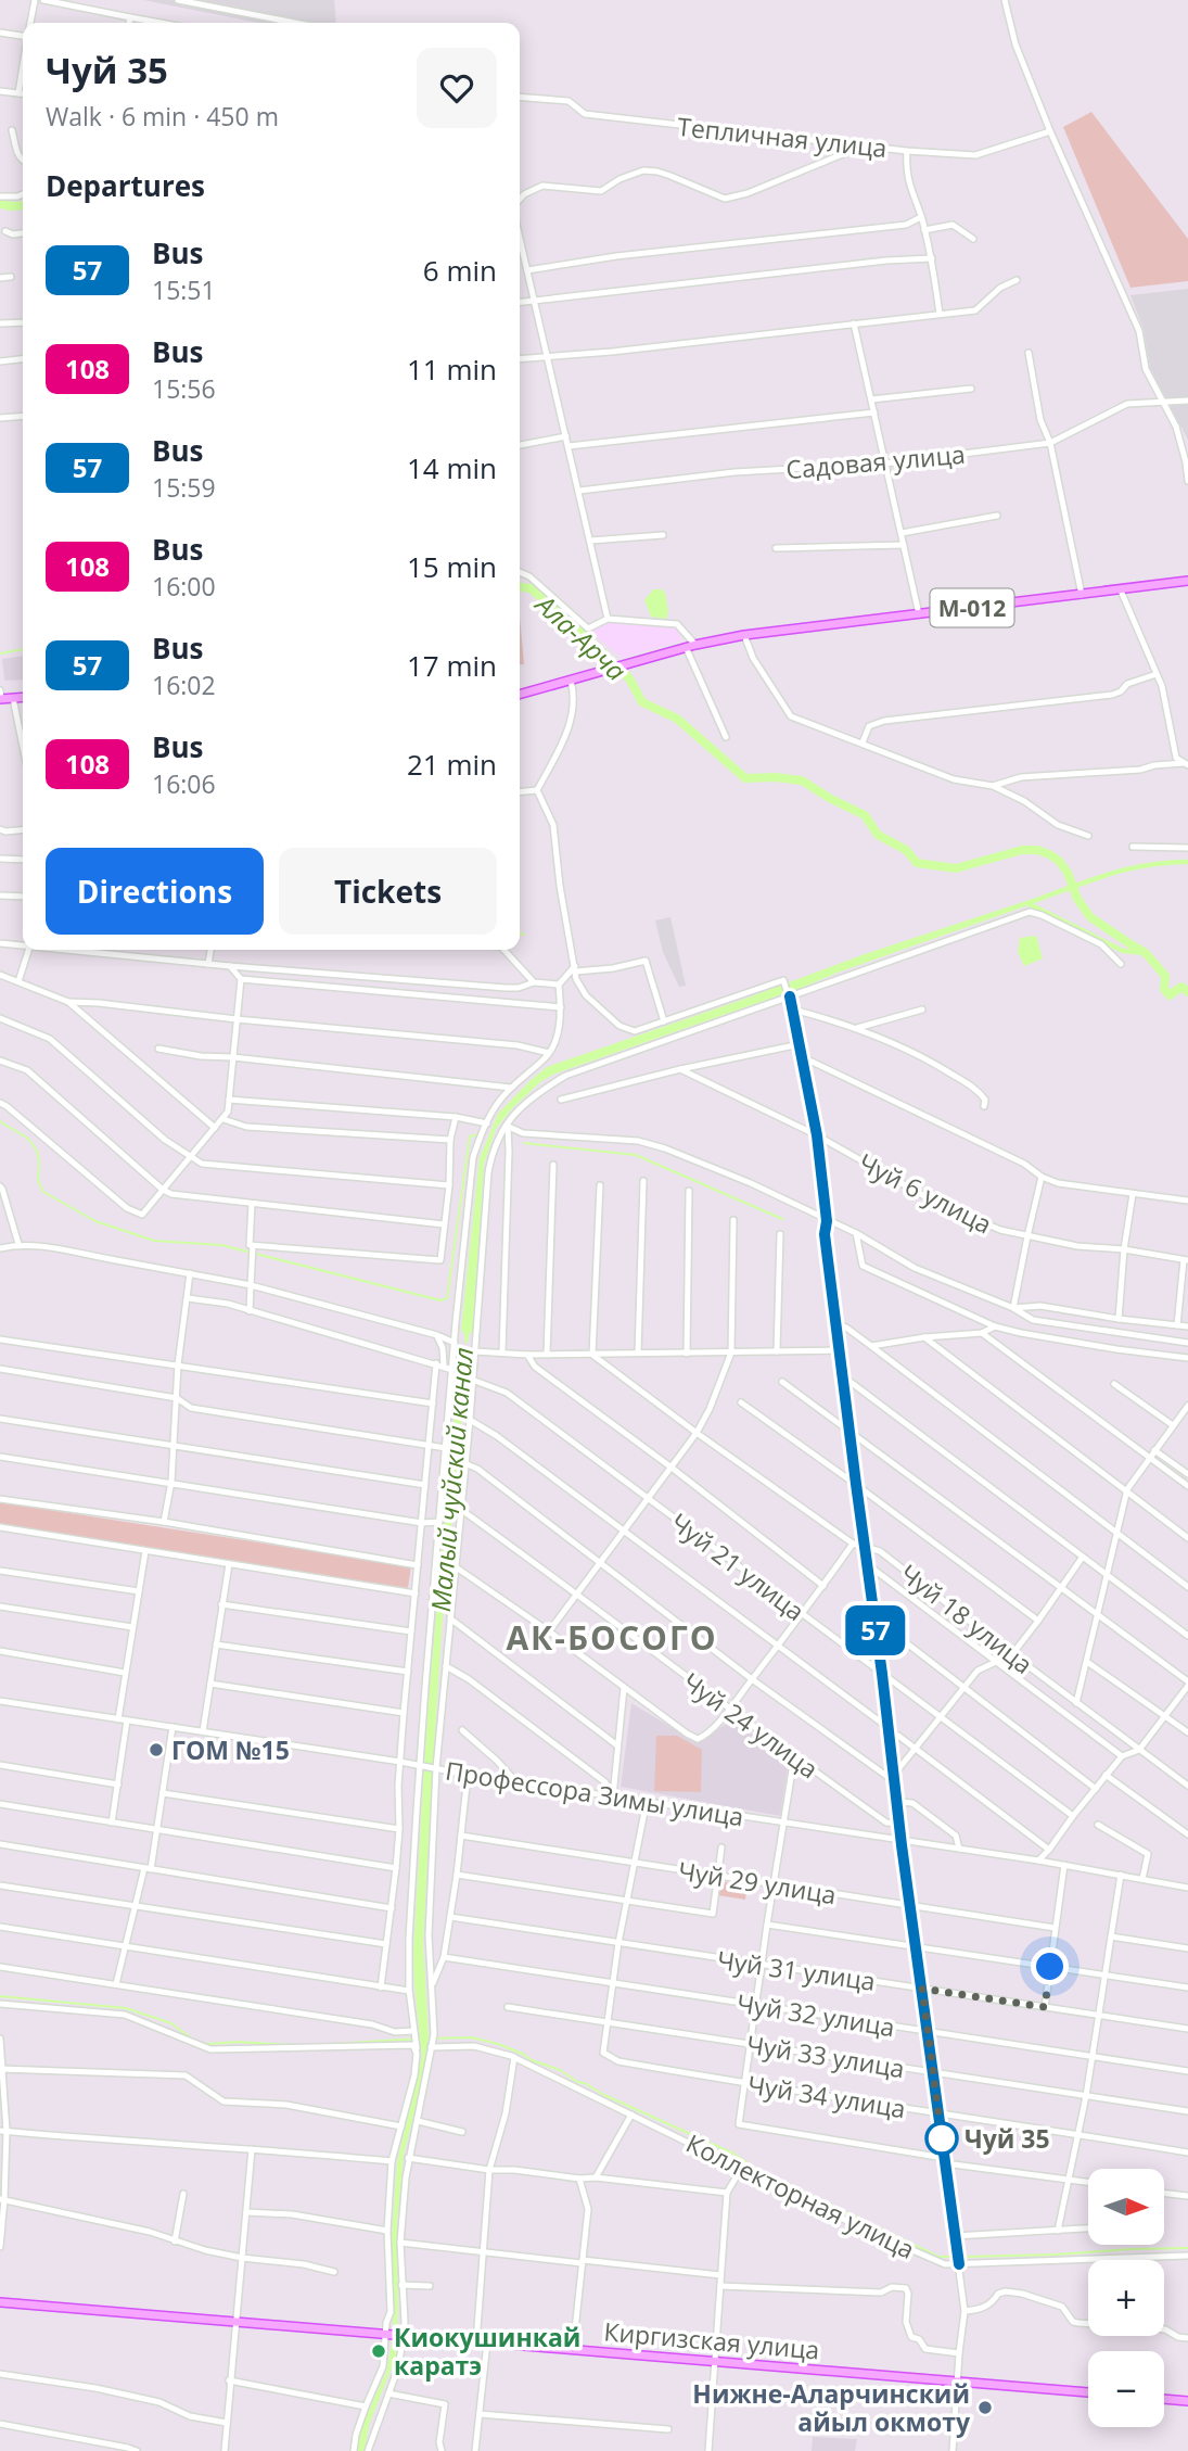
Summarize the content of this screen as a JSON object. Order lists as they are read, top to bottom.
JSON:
{
  "streets": {
    "main road": ["М-012", "Киргизская улица"],
    "street": [
      "Тепличная улица",
      "Садовая улица",
      "Чуй 6 улица",
      "Чуй 21 улица",
      "Чуй 18 улица",
      "Чуй 24 улица",
      "Профессора Зимы улица",
      "Чуй 29 улица",
      "Чуй 31 улица",
      "Чуй 32 улица",
      "Чуй 33 улица",
      "Чуй 34 улица",
      "Коллекторная улица"
    ]
  },
  "crossings": [
    ["Чуй 33 улица", "Чуй 34 улица"]
  ],
  "districts": ["АК-БОСОГО"],
  "water": ["Ала-Арча", "Малый чуйский канал"],
  "places": [
    "ГОМ №15",
    "Чуй 35",
    "Киокушинкай каратэ",
    "Нижне-Аларчинский айыл окмоту"
  ],
  "lines": ["bus line 57"],
  "north": "right",
  "page": {
    "on_map": "57",
    "heading": [
      ["Чуй 35", "Walk · 6 min · 450 m"],
      "Departures"
    ],
    "list": [
      {
        "mark": "57",
        "name": "Bus",
        "note": "15:51",
        "value": "6 min"
      },
      {
        "mark": "108",
        "name": "Bus",
        "note": "15:56",
        "value": "11 min"
      },
      {
        "mark": "57",
        "name": "Bus",
        "note": "15:59",
        "value": "14 min"
      },
      {
        "mark": "108",
        "name": "Bus",
        "note": "16:00",
        "value": "15 min"
      },
      {
        "mark": "57",
        "name": "Bus",
        "note": "16:02",
        "value": "17 min"
      },
      {
        "mark": "108",
        "name": "Bus",
        "note": "16:06",
        "value": "21 min"
      }
    ],
    "buttons": ["Directions", "Tickets"],
    "map_buttons": ["+", "−"]
  }
}
